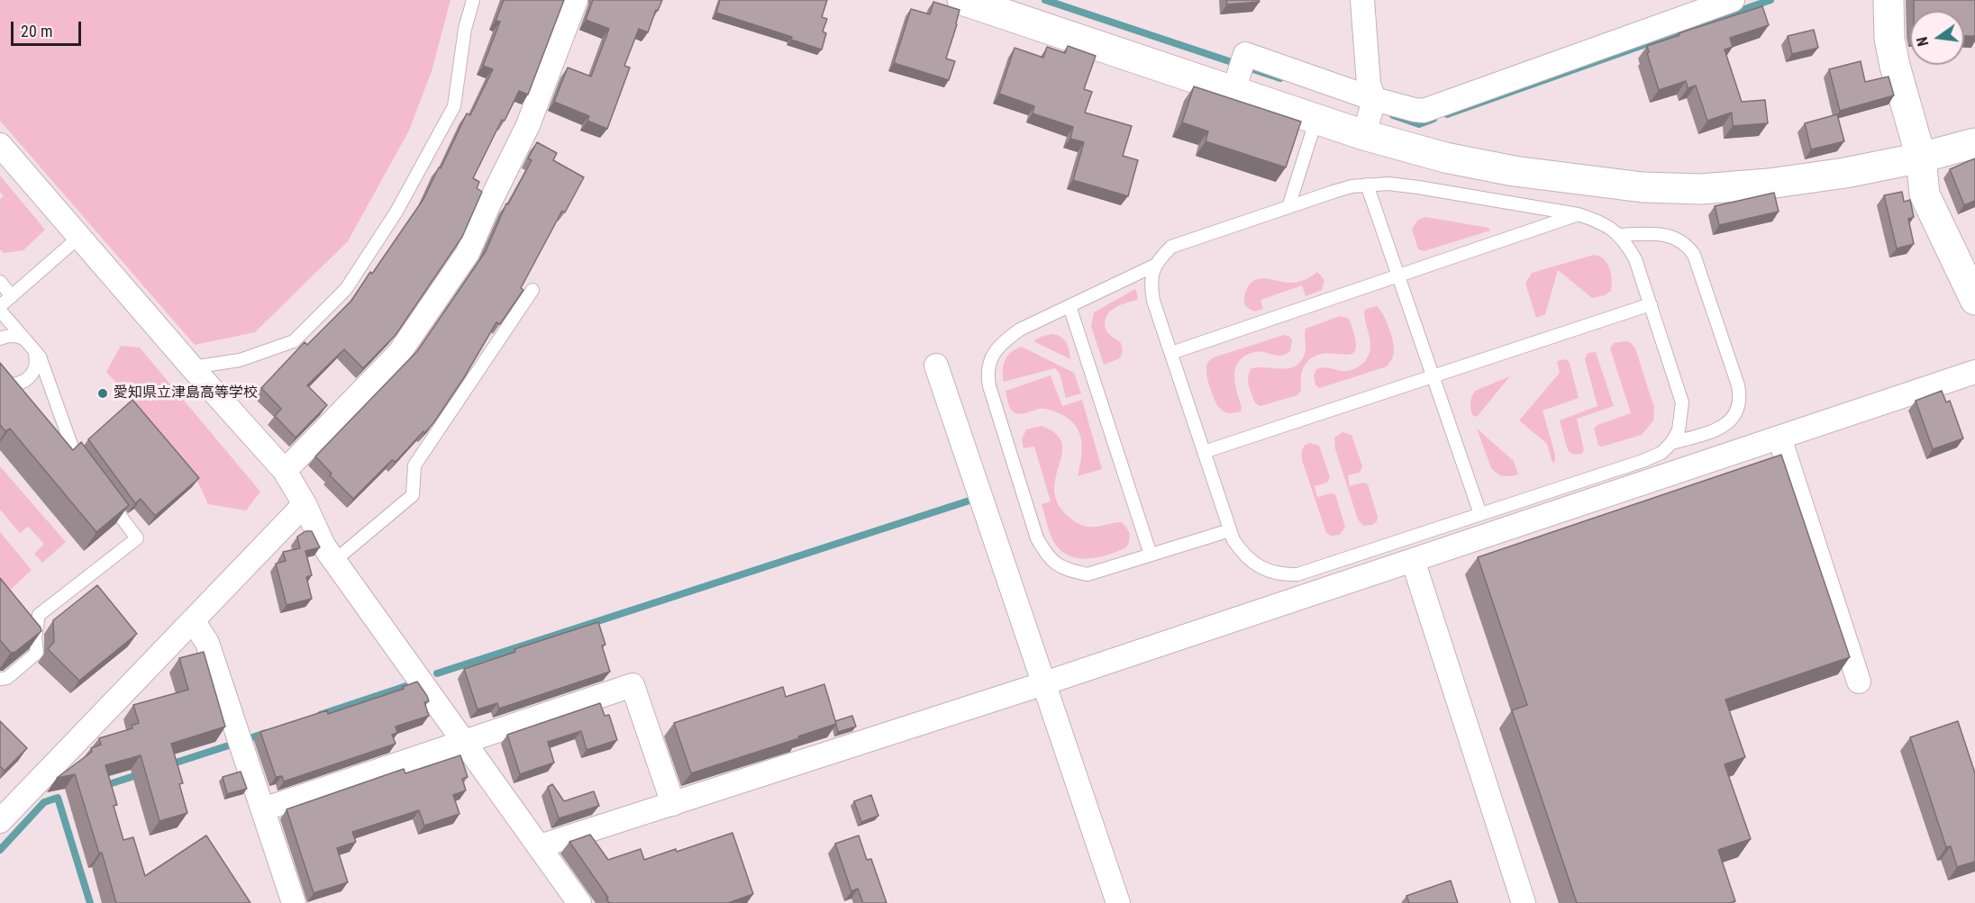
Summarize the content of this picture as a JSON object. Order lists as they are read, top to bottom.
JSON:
{
  "places": ["愛知県立津島高等学校"],
  "scale_bar": "20 m",
  "north": "left"
}
